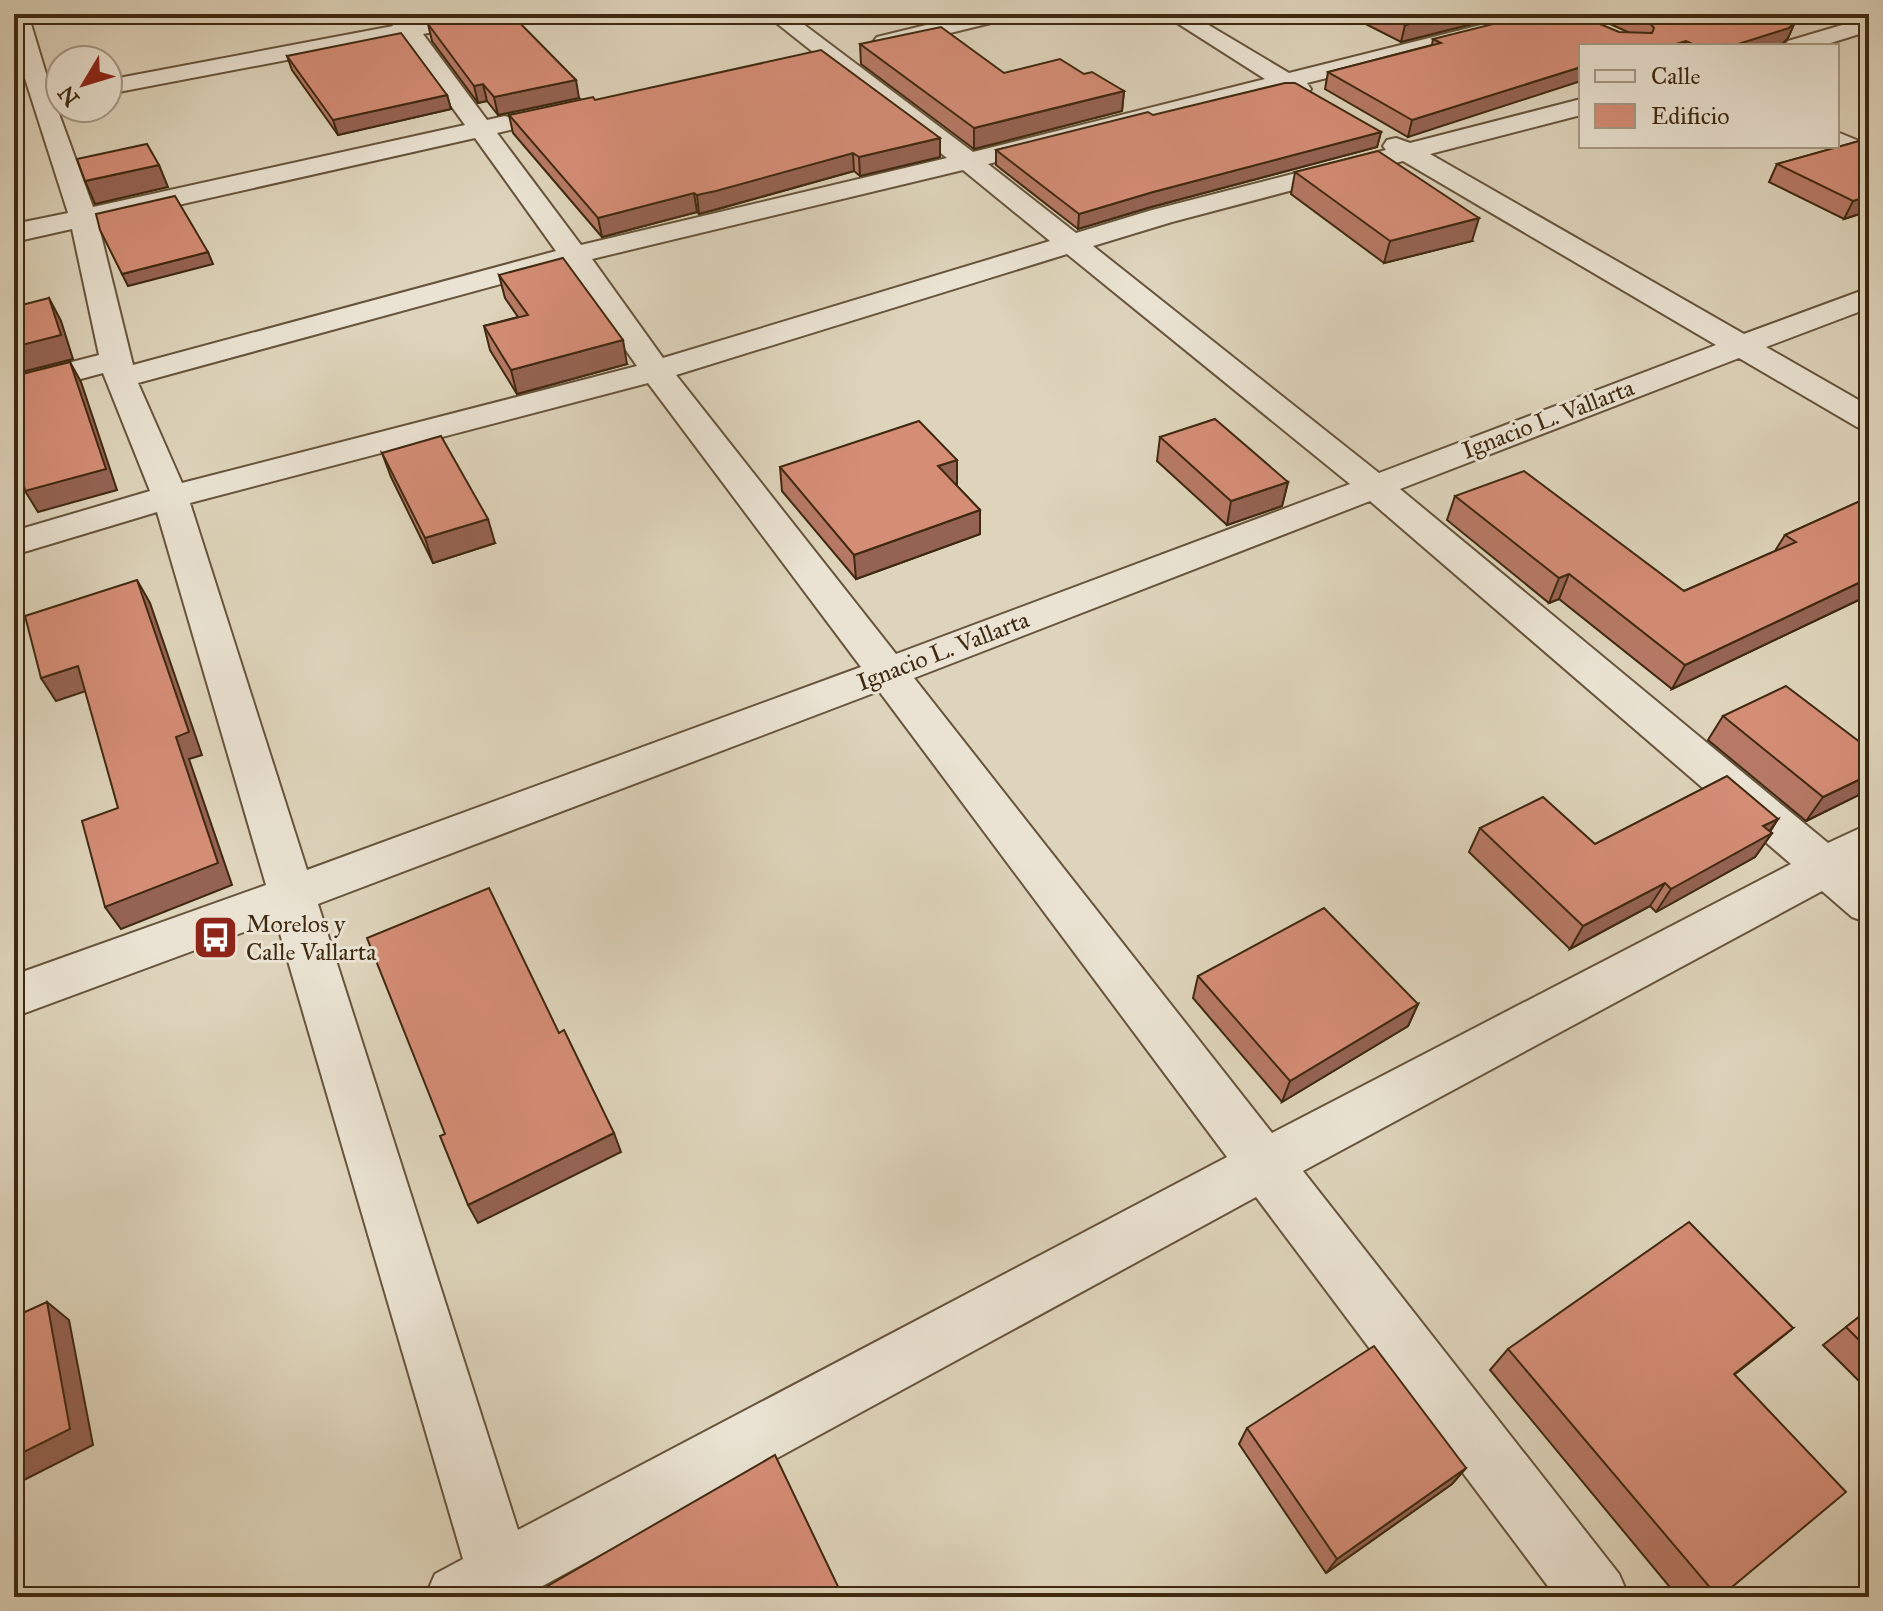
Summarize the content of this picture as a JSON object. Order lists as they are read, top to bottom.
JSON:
{
  "streets": {
    "street": ["Ignacio L. Vallarta"]
  },
  "places": {
    "bus stop": ["Morelos y Calle Vallarta"]
  },
  "legend": ["Calle", "Edificio"],
  "north": "bottom left"
}
